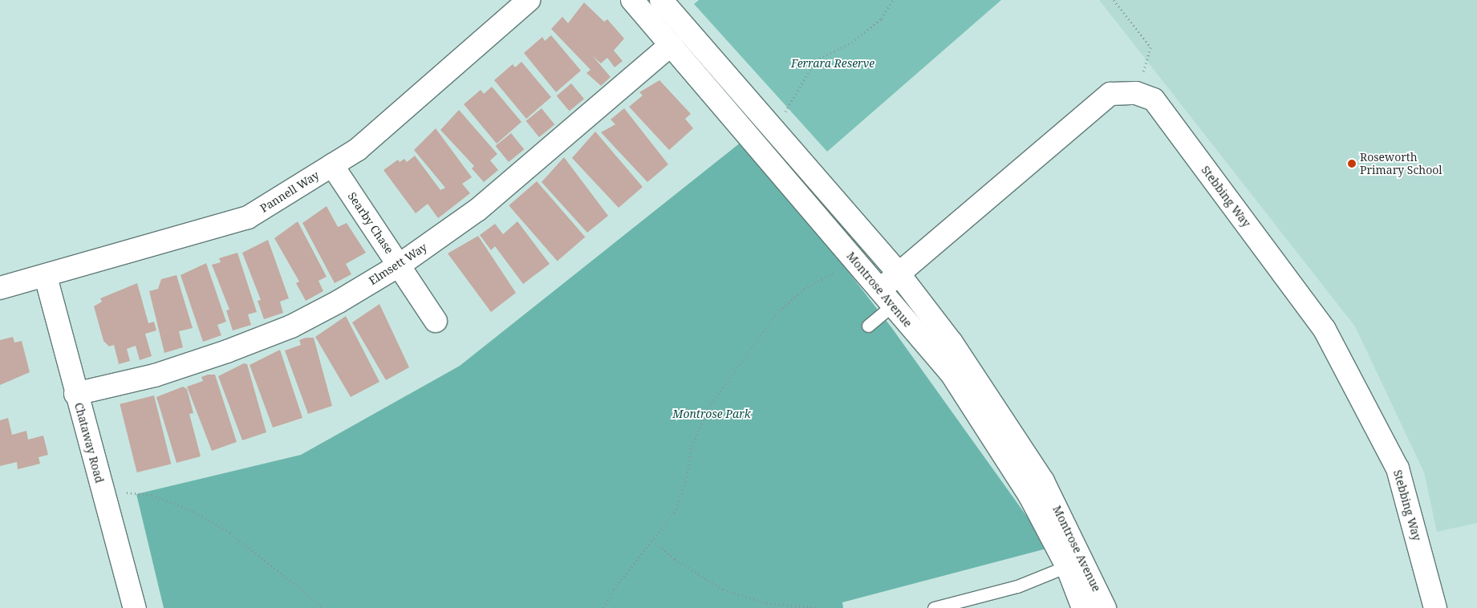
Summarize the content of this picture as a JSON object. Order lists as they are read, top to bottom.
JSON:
{
  "streets": {
    "street": [
      "Pannell Way",
      "Stebbing Way",
      "Searby Chase",
      "Elmsett Way",
      "Montrose Avenue",
      "Chataway Road"
    ]
  },
  "crossings": [
    ["Pannell Way", "Searby Chase"],
    ["Pannell Way", "Chataway Road"],
    ["Stebbing Way", "Montrose Avenue"],
    ["Searby Chase", "Elmsett Way"],
    ["Elmsett Way", "Montrose Avenue"],
    ["Elmsett Way", "Chataway Road"]
  ],
  "parks": ["Ferrara Reserve", "Montrose Park"],
  "places": ["Roseworth Primary School"]
}
